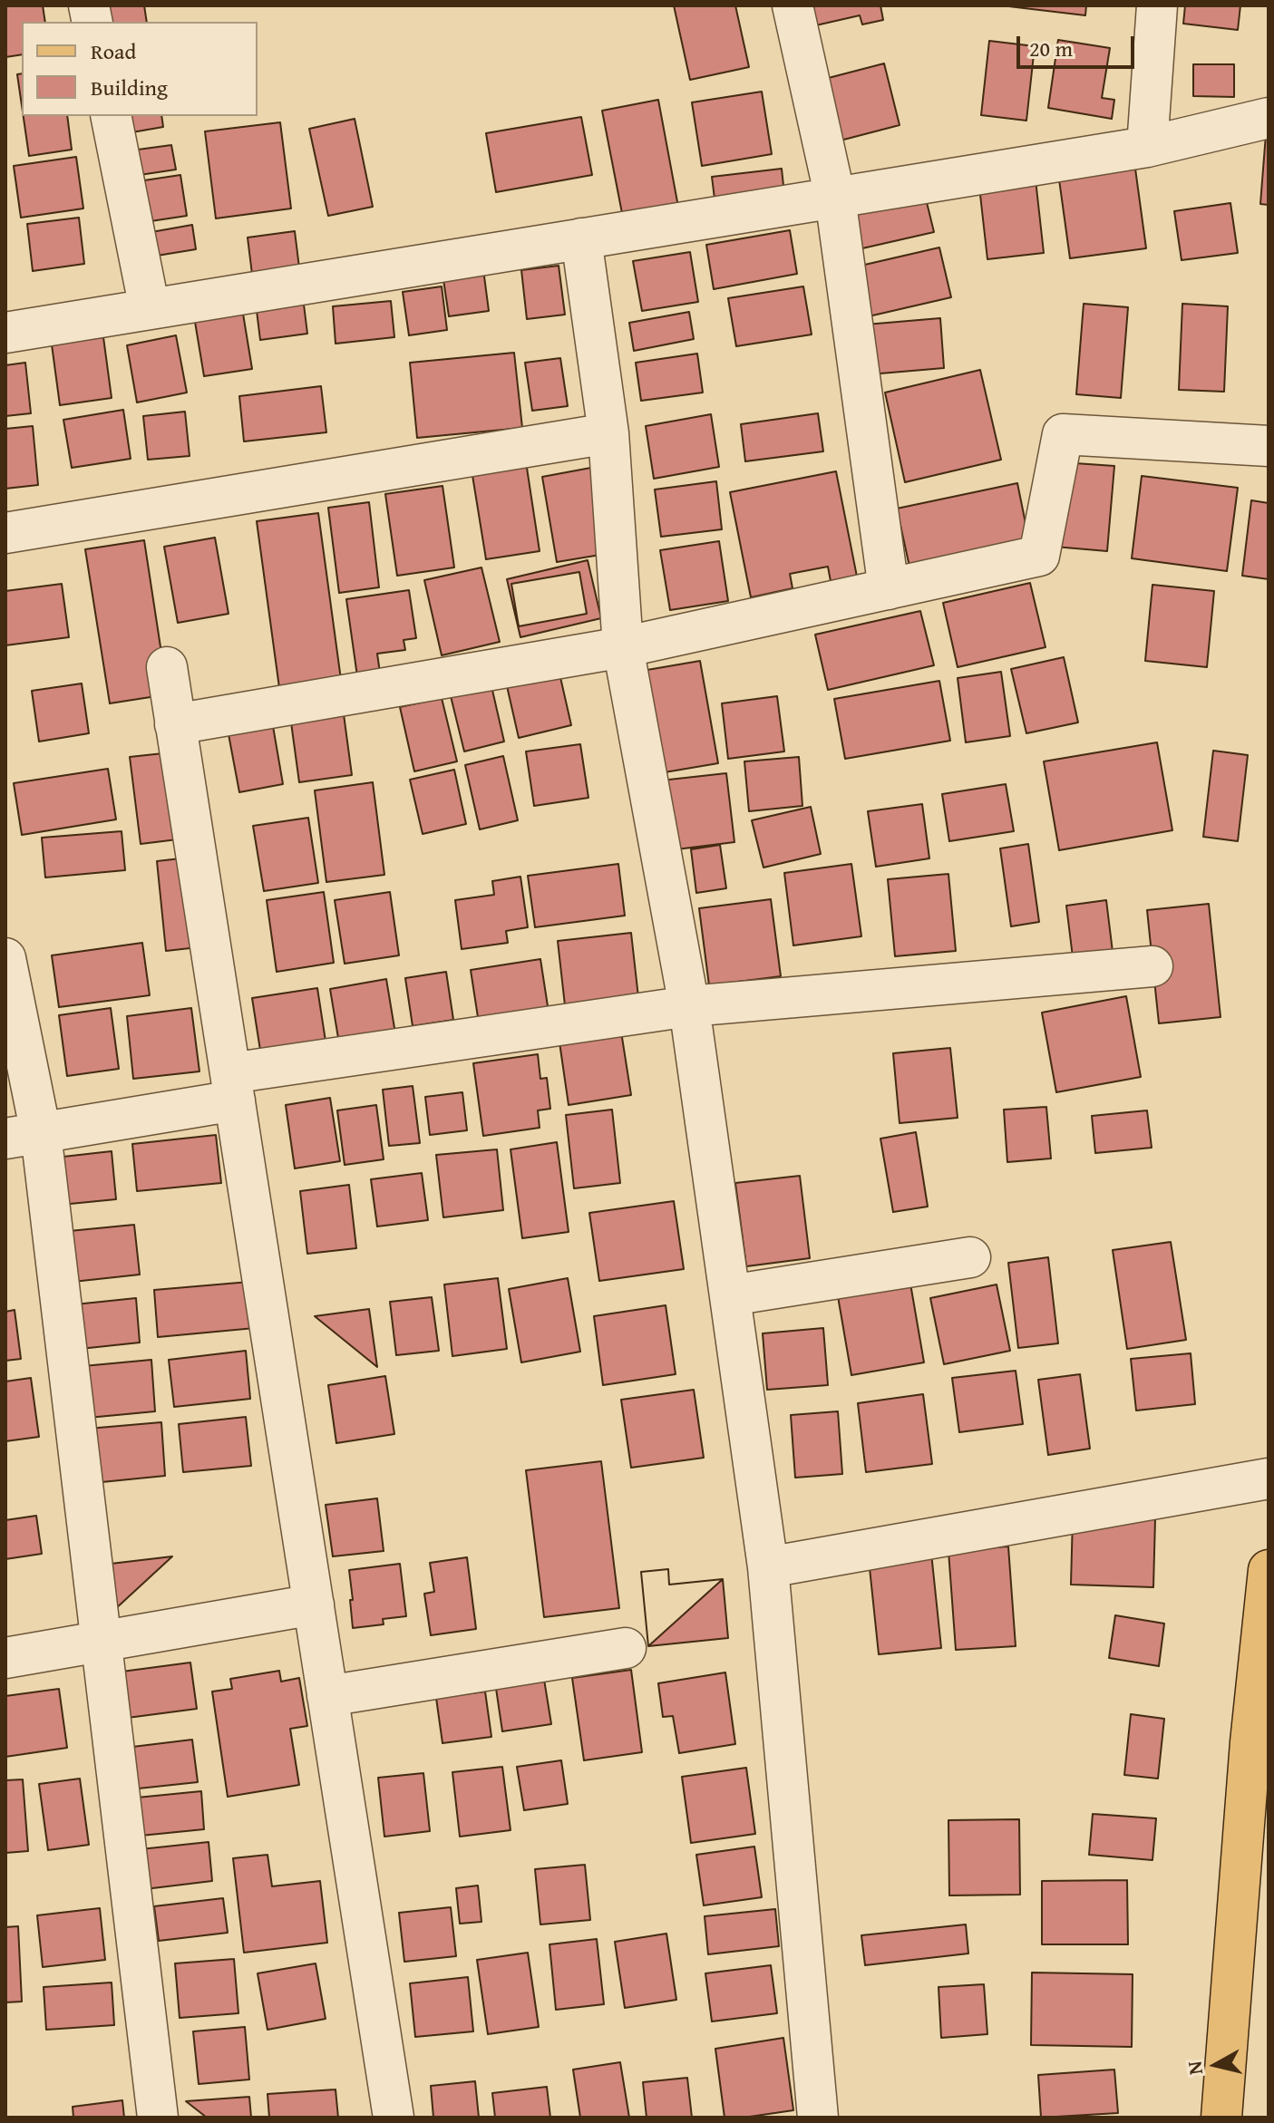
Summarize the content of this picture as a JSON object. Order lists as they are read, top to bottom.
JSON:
{
  "legend": ["Road", "Building"],
  "scale_bar": "20 m",
  "north": "left"
}
